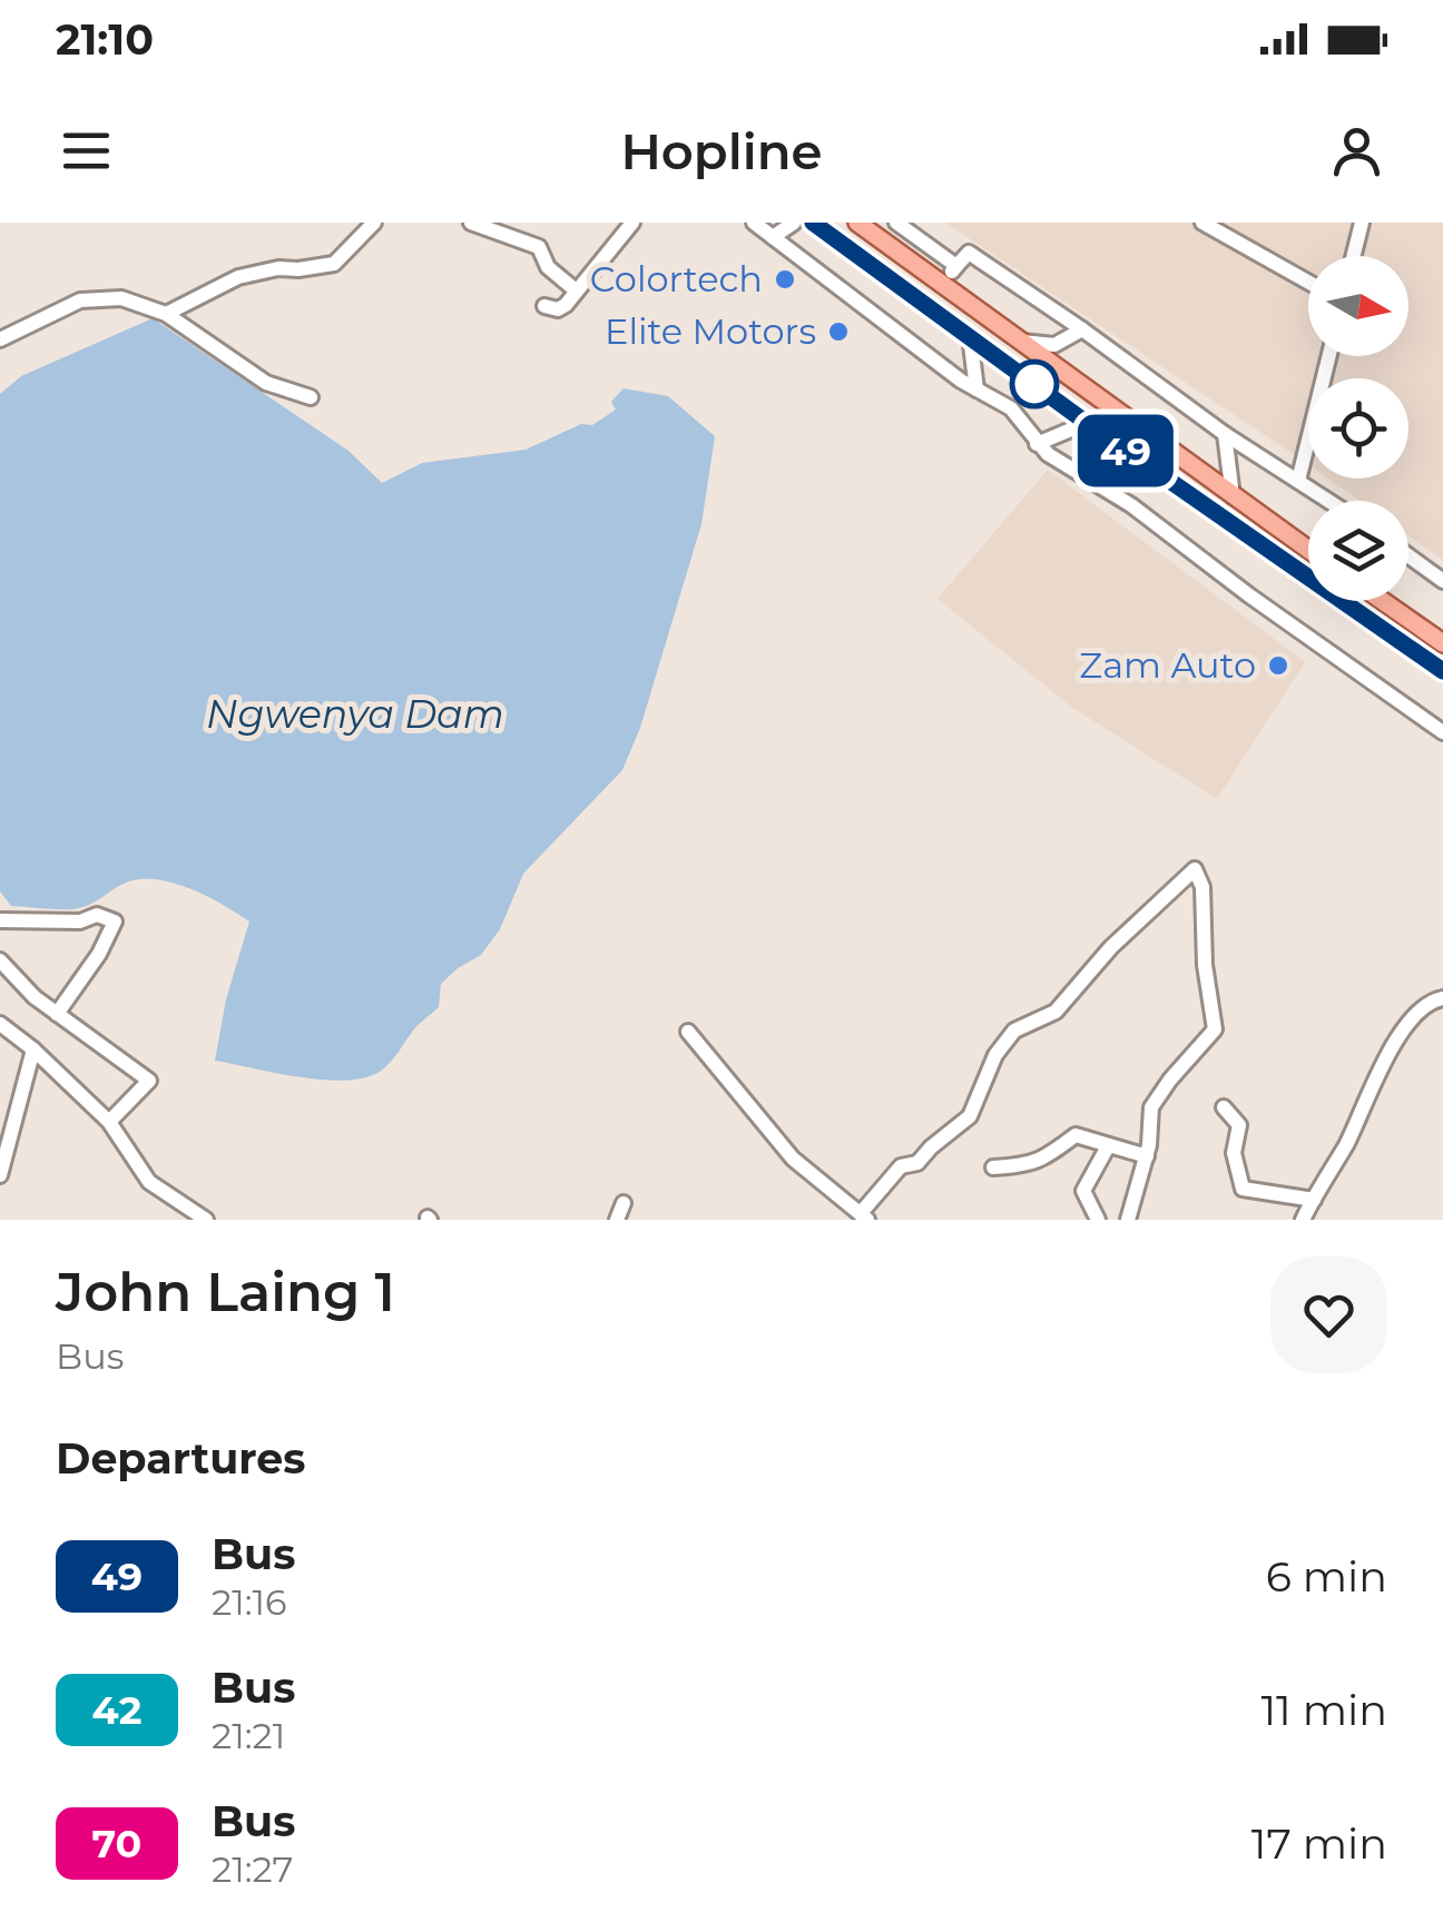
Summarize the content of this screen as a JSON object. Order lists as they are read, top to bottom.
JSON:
{
  "water": ["Ngwenya Dam"],
  "places": ["Colortech", "Elite Motors", "Zam Auto"],
  "lines": ["bus line 49"],
  "north": "right",
  "page": {
    "status": "21:10",
    "header": "Hopline",
    "on_map": "49",
    "heading": [
      ["John Laing 1", "Bus"],
      "Departures"
    ],
    "list": [
      {
        "mark": "49",
        "name": "Bus",
        "note": "21:16",
        "value": "6 min"
      },
      {
        "mark": "42",
        "name": "Bus",
        "note": "21:21",
        "value": "11 min"
      },
      {
        "mark": "70",
        "name": "Bus",
        "note": "21:27",
        "value": "17 min"
      }
    ]
  }
}
